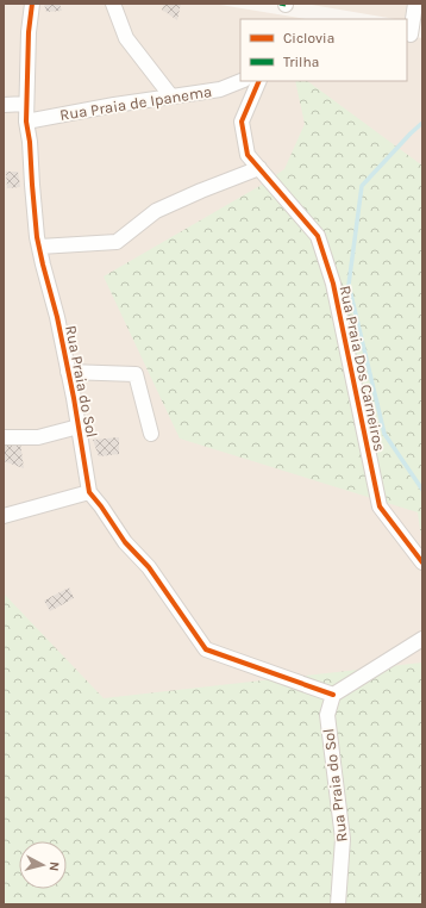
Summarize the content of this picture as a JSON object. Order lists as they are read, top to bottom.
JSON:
{
  "streets": {
    "street": ["Rua Praia de Ipanema", "Rua Praia Dos Carneiros", "Rua Praia do Sol"]
  },
  "crossings": [
    ["Rua Praia de Ipanema", "Rua Praia do Sol"]
  ],
  "legend": ["Ciclovia", "Trilha"],
  "north": "right"
}
